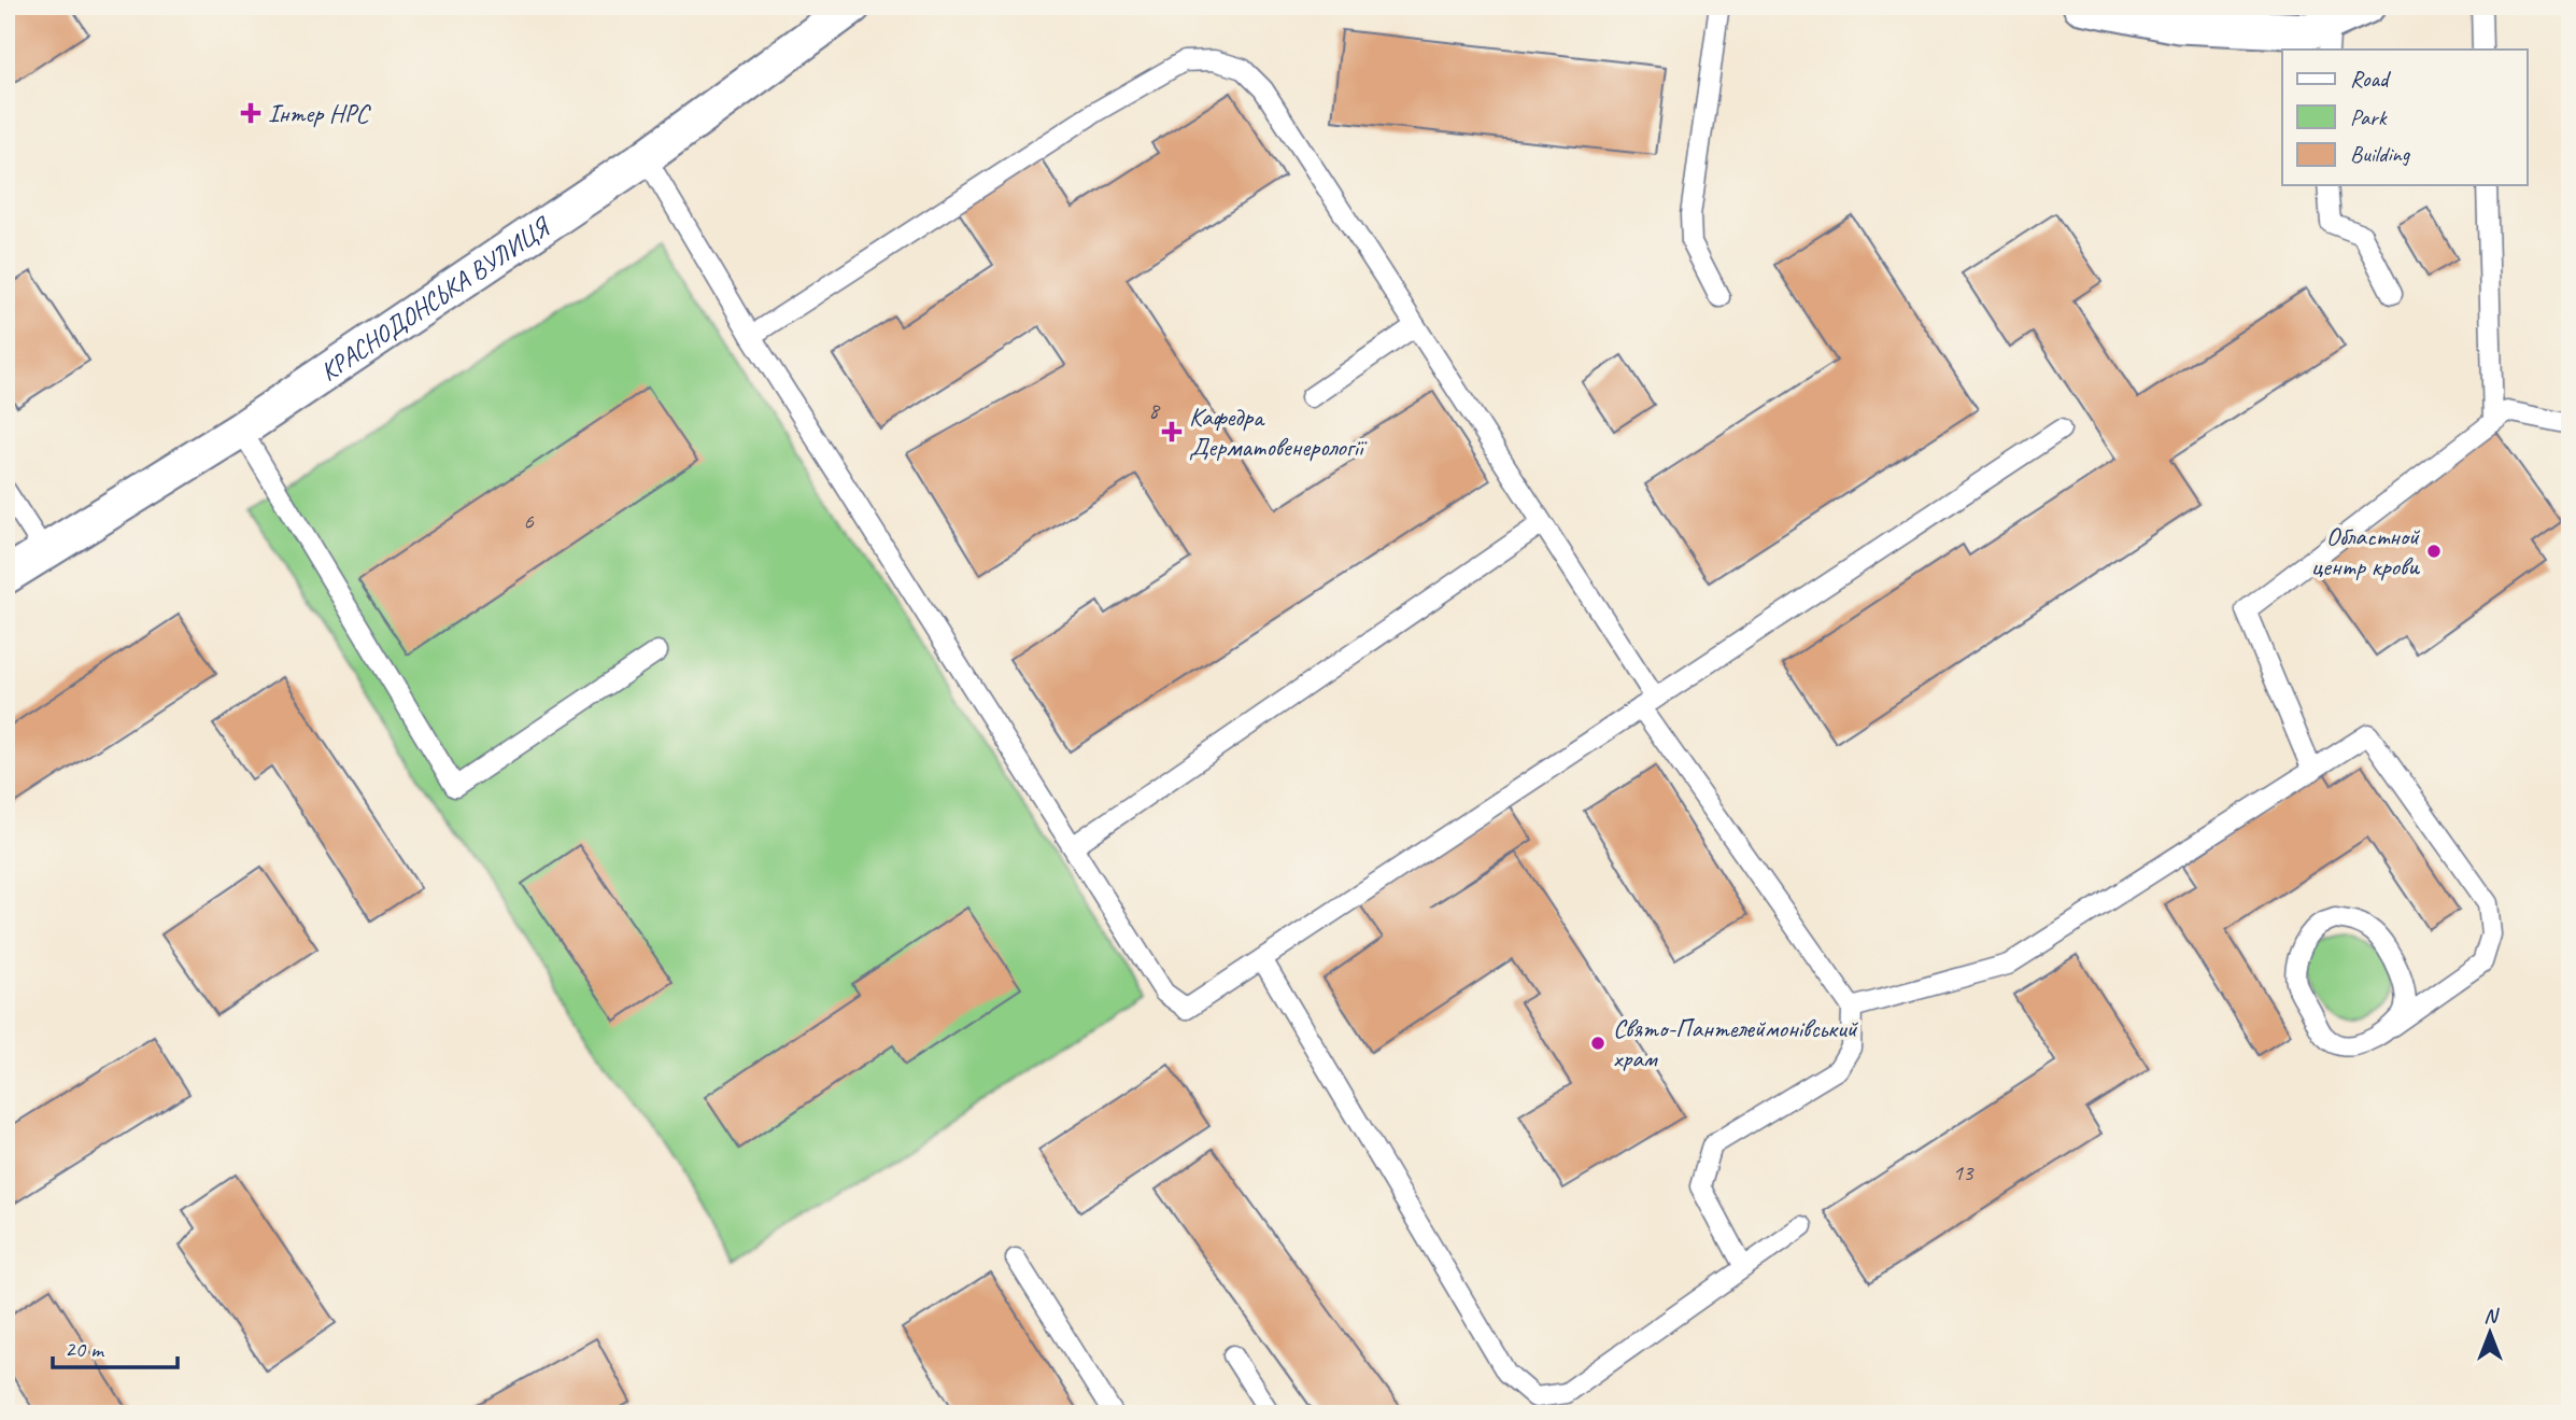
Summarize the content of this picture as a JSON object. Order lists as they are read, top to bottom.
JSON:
{
  "streets": {
    "street": ["КРАСНОДОНСЬКА ВУЛИЦЯ"]
  },
  "places": {
    "health": ["Інтер НРС", "Кафедра Дерматовенерології"],
    "other": ["Областной центр крови", "Свято-Пантелеймонівський храм"]
  },
  "house_numbers": ["8", "6", "13"],
  "legend": ["Road", "Park", "Building"],
  "scale_bar": "20 m",
  "north": "top"
}
